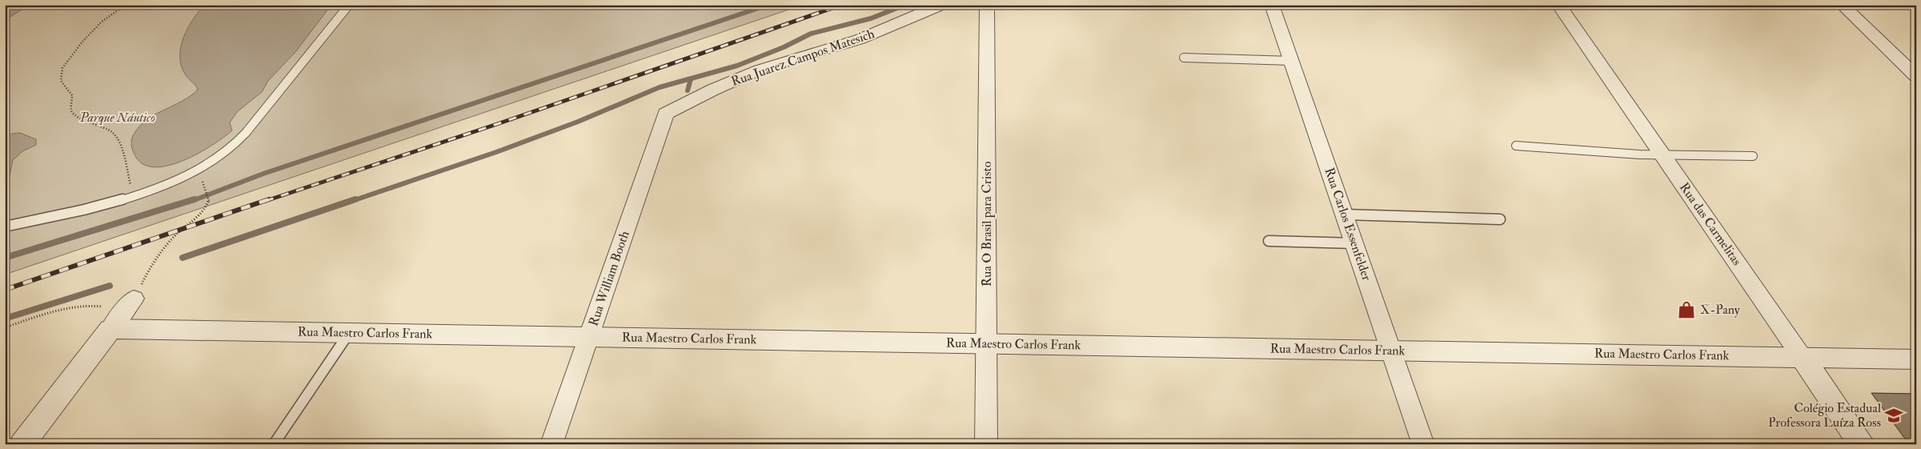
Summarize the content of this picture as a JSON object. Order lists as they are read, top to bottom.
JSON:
{
  "streets": {
    "street": [
      "Rua Juarez Campos Matesich",
      "Rua O Brasil para Cristo",
      "Rua Carlos Essenfelder",
      "Rua das Carmelitas",
      "Rua William Booth",
      "Rua Maestro Carlos Frank"
    ]
  },
  "crossings": [
    ["Rua Juarez Campos Matesich", "Rua William Booth"],
    ["Rua O Brasil para Cristo", "Rua Maestro Carlos Frank"],
    ["Rua Carlos Essenfelder", "Rua Maestro Carlos Frank"],
    ["Rua das Carmelitas", "Rua Maestro Carlos Frank"],
    ["Rua William Booth", "Rua Maestro Carlos Frank"]
  ],
  "parks": ["Parque Náutico"],
  "places": {
    "shop": ["X-Pany"],
    "school or university": ["Colégio Estadual Professora Luíza Ross"]
  }
}
